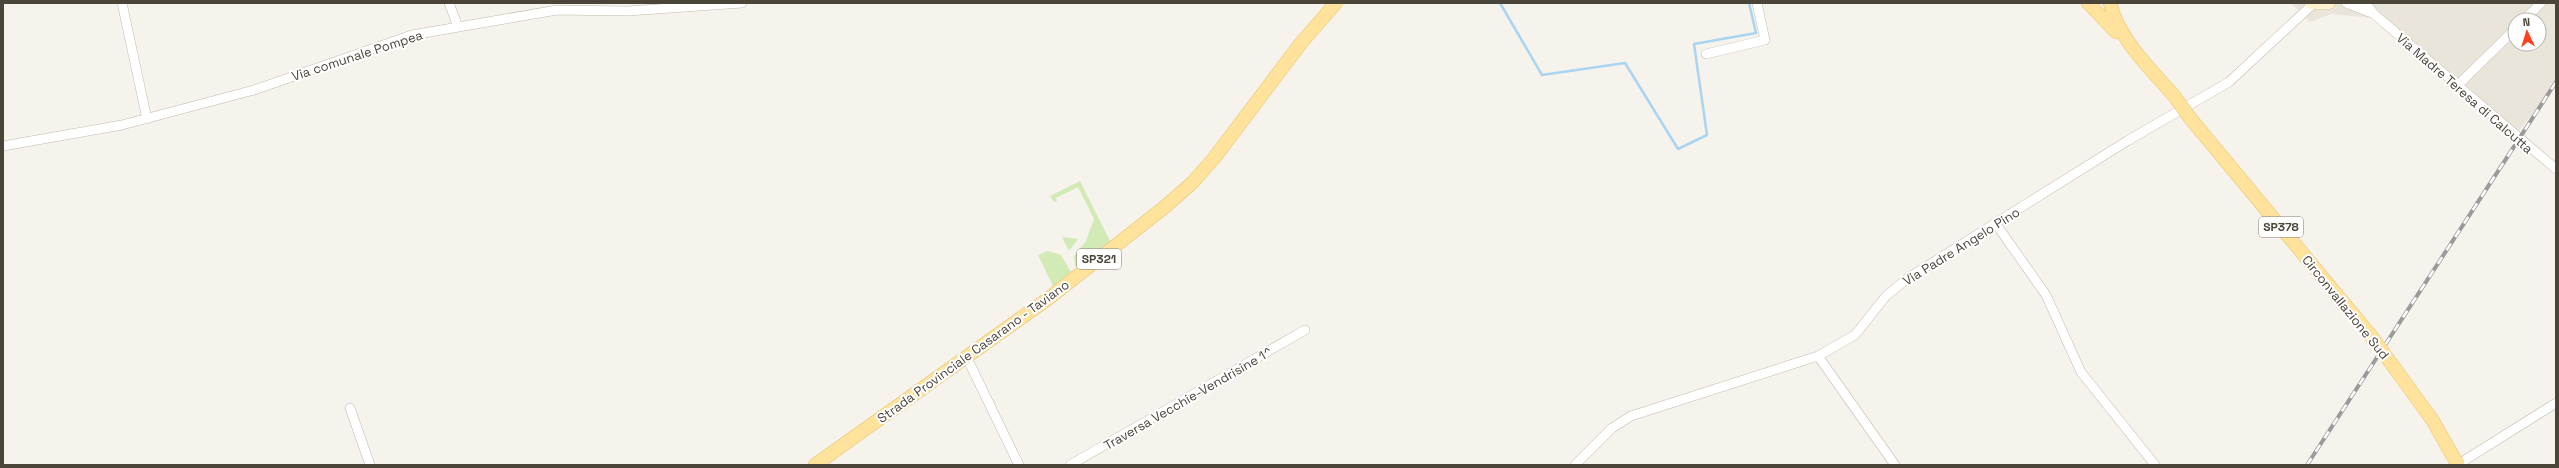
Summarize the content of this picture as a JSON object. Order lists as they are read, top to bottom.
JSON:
{
  "streets": {
    "main road": [
      "SP378",
      "SP321",
      "Circonvallazione Sud",
      "Strada Provinciale Casarano - Taviano"
    ],
    "street": [
      "Via comunale Pompea",
      "Via Madre Teresa di Calcutta",
      "Via Padre Angelo Pino",
      "Traversa Vecchie-Vendrisine 1^"
    ]
  },
  "crossings": [
    ["SP378", "Circonvallazione Sud"]
  ],
  "north": "top"
}
